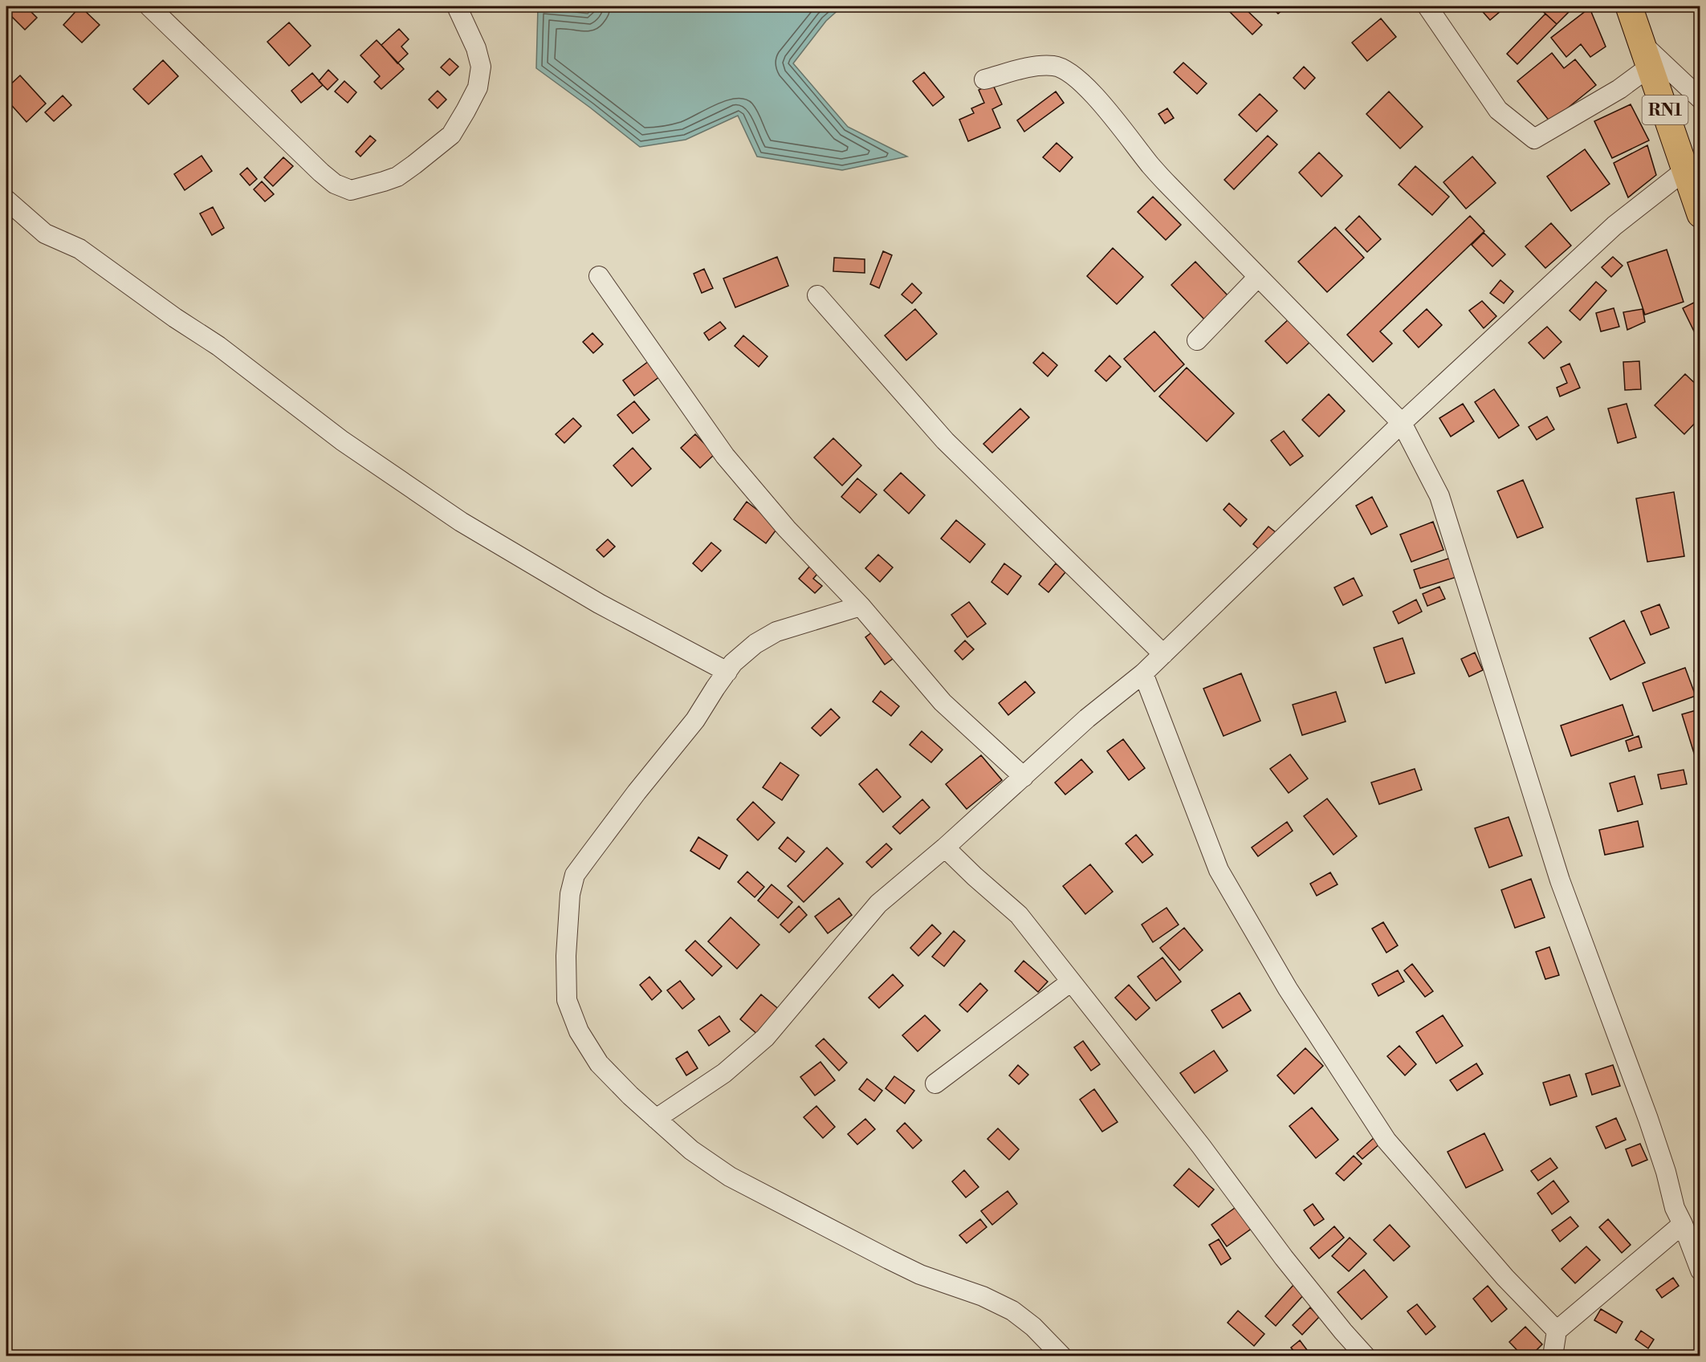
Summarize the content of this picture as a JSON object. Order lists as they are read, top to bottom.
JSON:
{
  "streets": {
    "highway": ["RN1"]
  }
}
